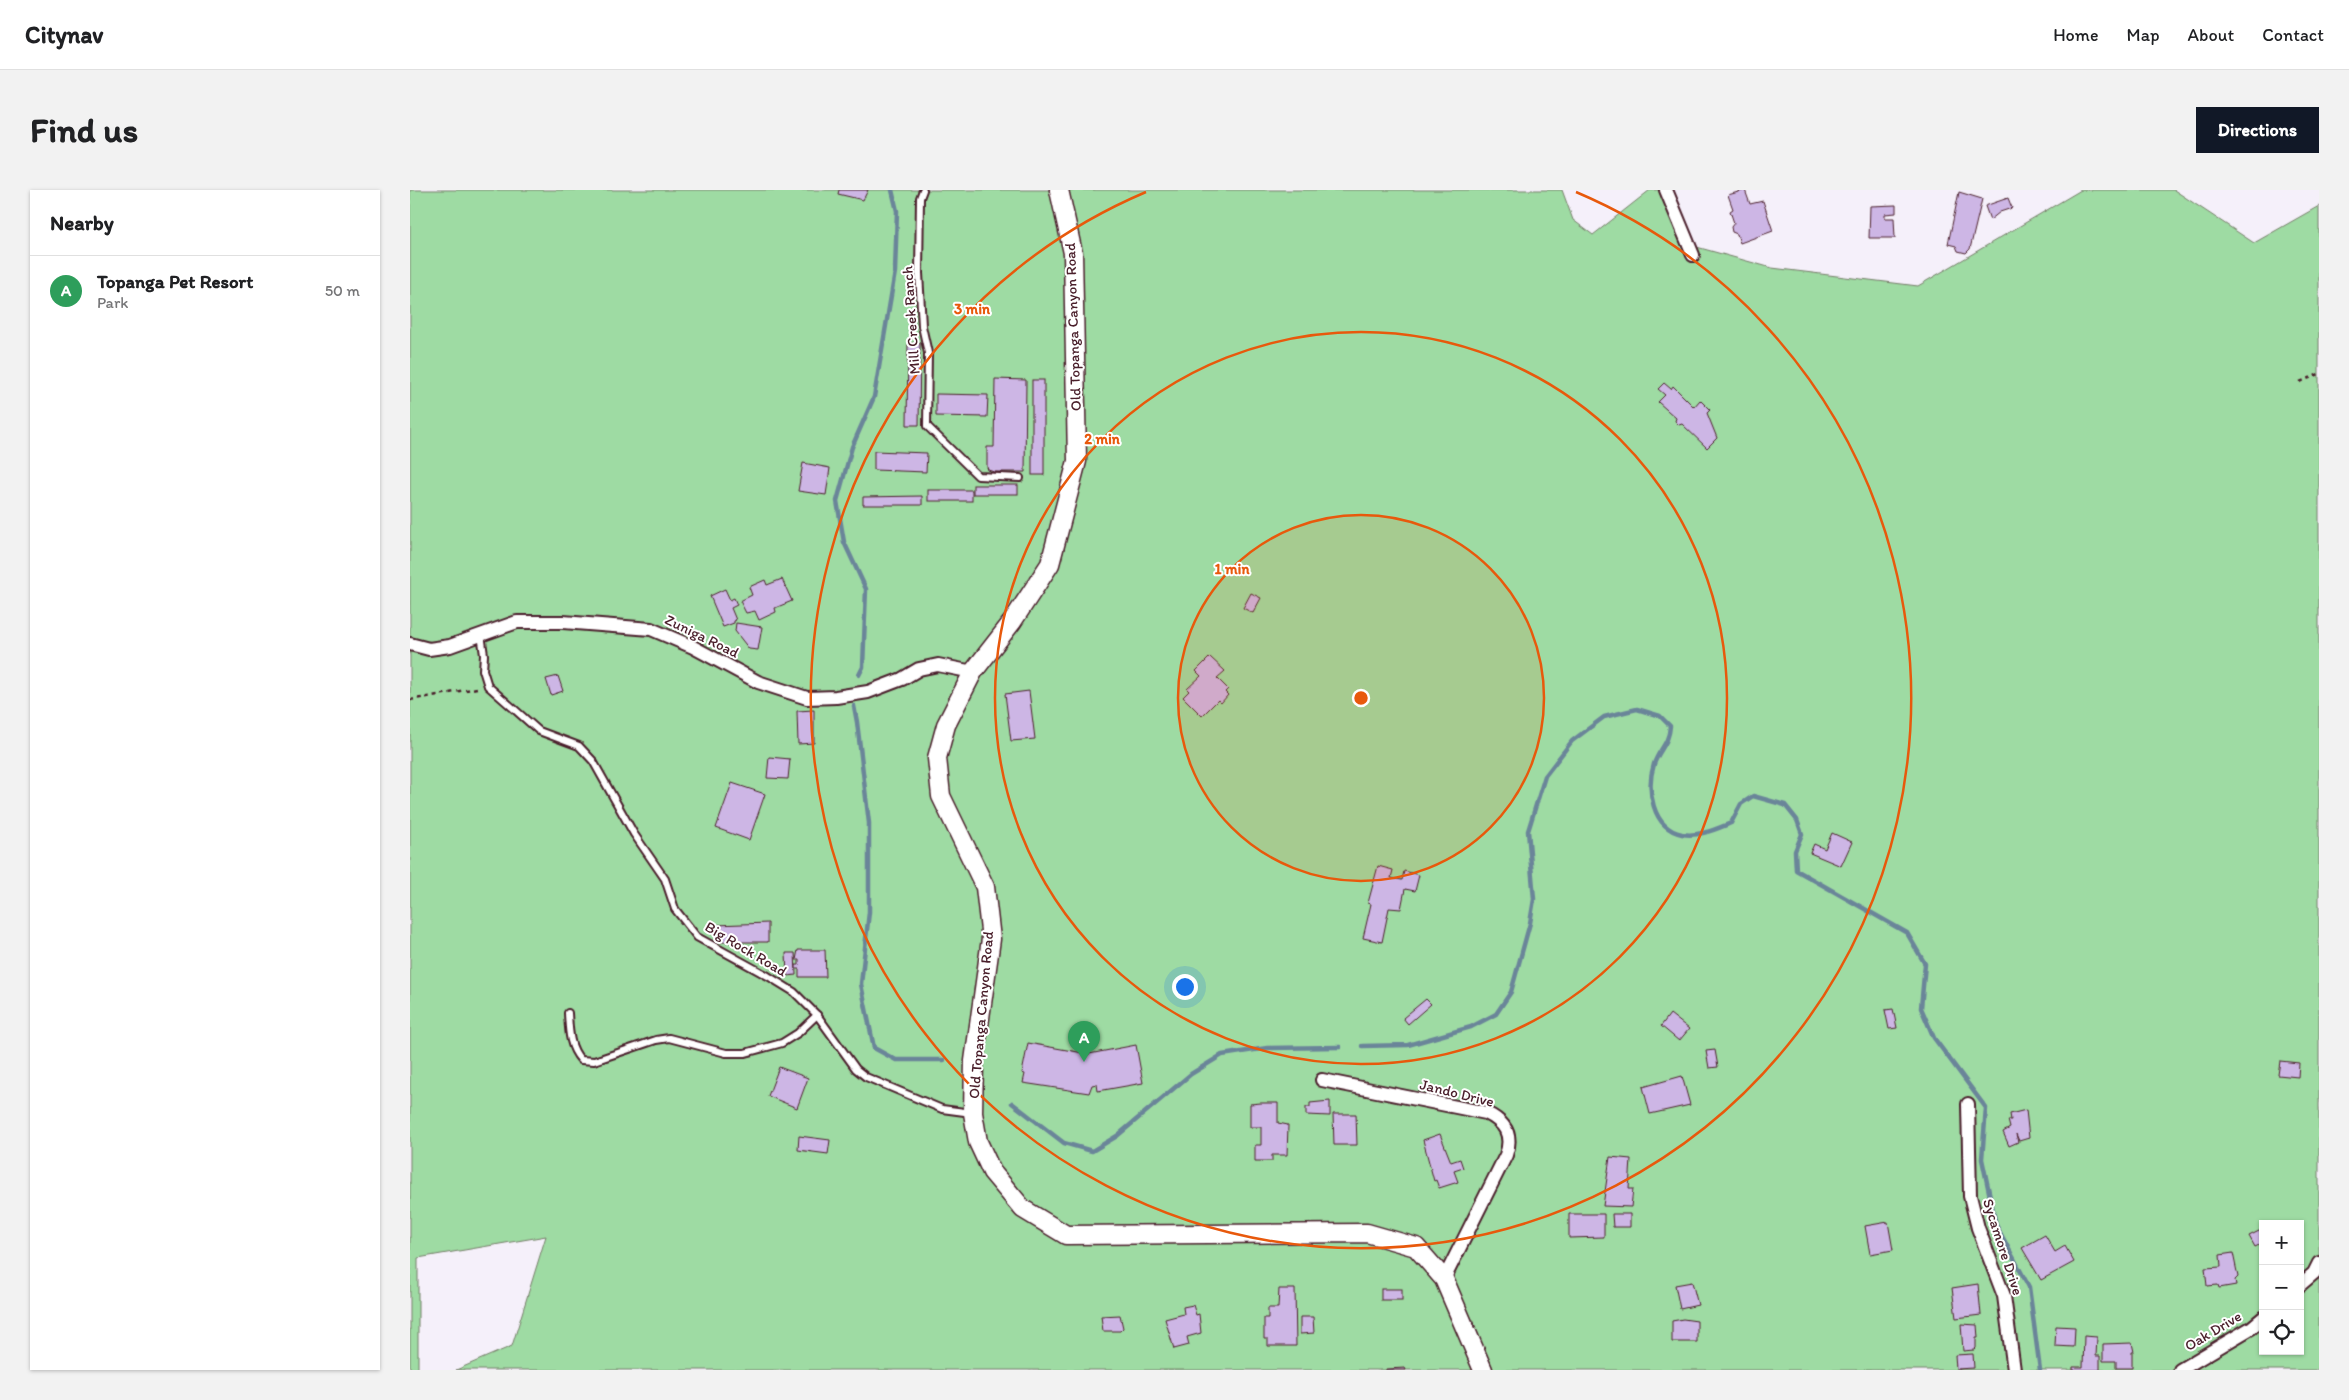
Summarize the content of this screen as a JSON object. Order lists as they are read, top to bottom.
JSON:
{
  "streets": {
    "main road": ["Old Topanga Canyon Road"],
    "street": [
      "Zuniga Road",
      "Jando Drive",
      "Sycamore Drive",
      "Oak Drive"
    ],
    "lane": ["Mill Creek Ranch", "Big Rock Road"]
  },
  "crossings": [
    ["Old Topanga Canyon Road", "Zuniga Road"],
    ["Old Topanga Canyon Road", "Big Rock Road"],
    ["Old Topanga Canyon Road", "Jando Drive"]
  ],
  "page": {
    "header": "Citynav",
    "nav": [
      "Home",
      "Map",
      "About",
      "Contact"
    ],
    "buttons": "Directions",
    "title": "Find us",
    "heading": "Nearby",
    "list": [
      {
        "mark": "A",
        "name": "Topanga Pet Resort",
        "note": "Park",
        "value": "50 m"
      }
    ],
    "pins": "A",
    "map_buttons": ["+", "−"]
  },
  "rings": ["3 min", "2 min", "1 min"]
}
